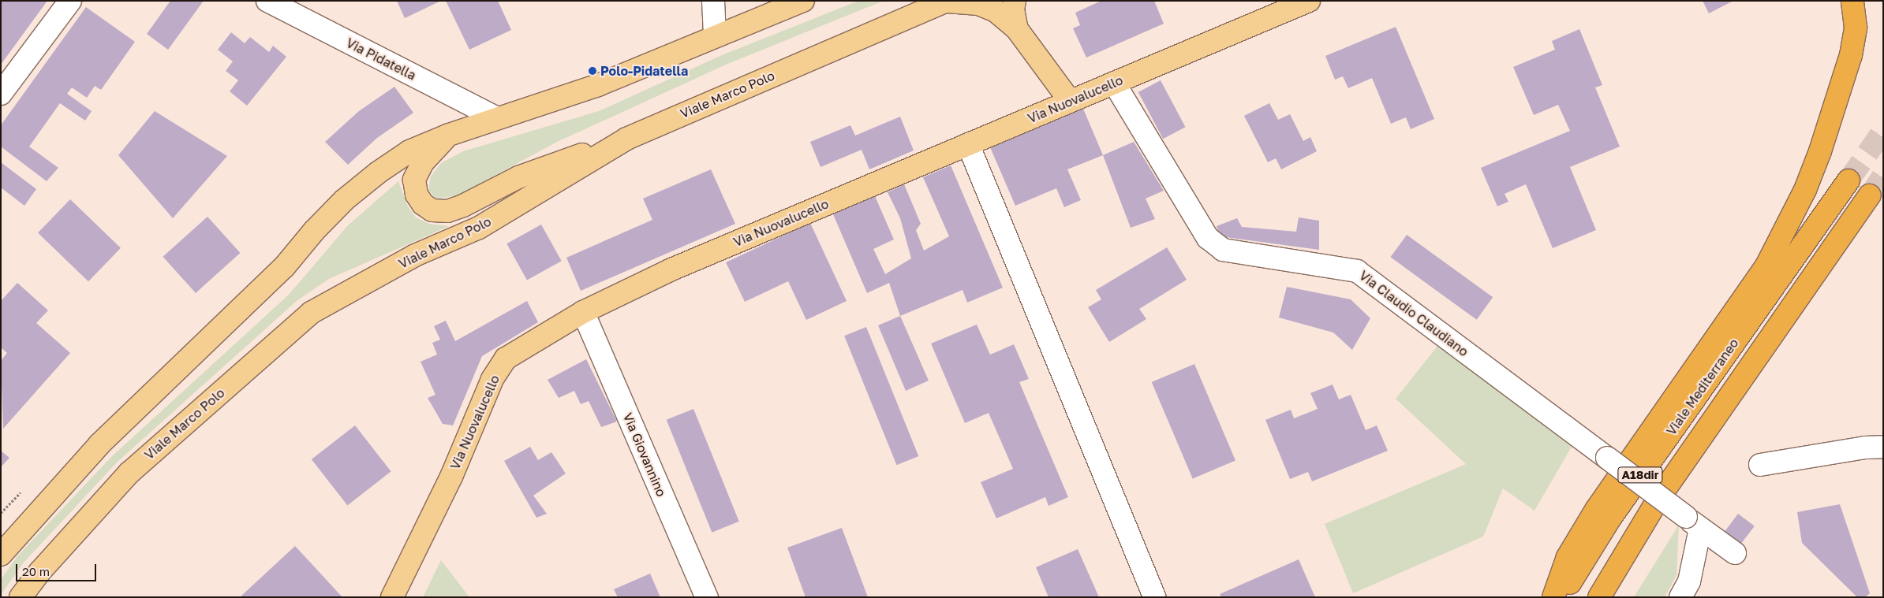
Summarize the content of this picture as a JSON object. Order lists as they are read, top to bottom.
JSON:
{
  "streets": {
    "highway": ["Viale Mediterraneo", "A18dir"],
    "main road": ["Viale Marco Polo", "Via Nuovalucello"],
    "street": ["Via Pidatella", "Via Claudio Claudiano", "Via Giovannino"]
  },
  "crossings": [
    ["Via Nuovalucello", "Via Claudio Claudiano"],
    ["Via Nuovalucello", "Via Giovannino"]
  ],
  "places": ["Polo-Pidatella"],
  "scale_bar": "20 m"
}
